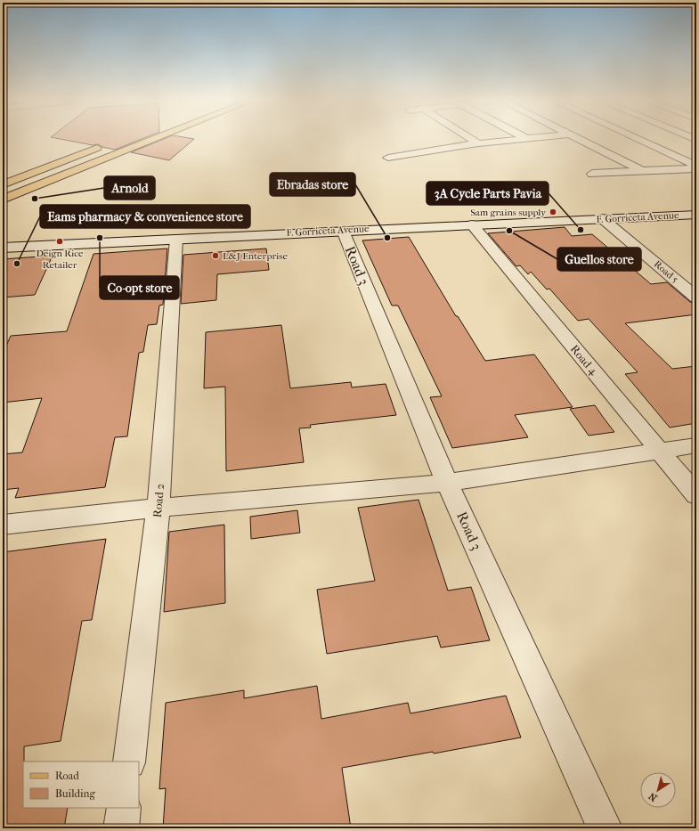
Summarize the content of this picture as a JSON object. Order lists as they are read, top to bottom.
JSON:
{
  "streets": {
    "street": [
      "F. Gorriceta Avenue",
      "Road 3",
      "Road 5",
      "Road 4",
      "Road 2"
    ]
  },
  "crossings": [
    ["F. Gorriceta Avenue", "Road 3"],
    ["F. Gorriceta Avenue", "Road 5"],
    ["F. Gorriceta Avenue", "Road 4"],
    ["F. Gorriceta Avenue", "Road 2"]
  ],
  "places": [
    "Arnold",
    "Sam grains supply",
    "3A Cycle Parts Pavia",
    "Guellos store",
    "Co-opt store",
    "Ebradas store",
    "Deign Rice Retailer",
    "L&J Enterprise",
    "Eams pharmacy & convenience store"
  ],
  "legend": ["Road", "Building"],
  "north": "bottom left"
}
